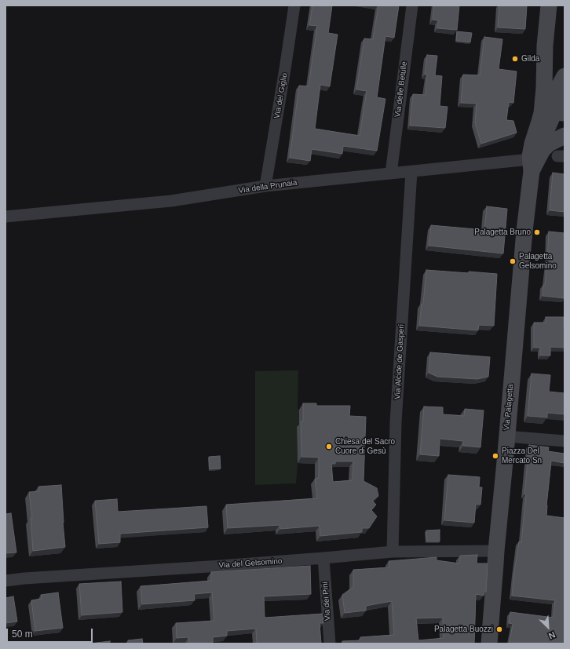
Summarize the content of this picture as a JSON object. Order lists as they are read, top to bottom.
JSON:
{
  "streets": {
    "street": [
      "Via delle Betulle",
      "Via del Giglio",
      "Via della Prunaia",
      "Via Alcide de Gasperi",
      "Via Palagetta",
      "Via del Gelsomino",
      "Via dei Pini"
    ]
  },
  "crossings": [
    ["Via delle Betulle", "Via della Prunaia"],
    ["Via del Giglio", "Via della Prunaia"],
    ["Via della Prunaia", "Via Alcide de Gasperi"],
    ["Via della Prunaia", "Via Palagetta"],
    ["Via Alcide de Gasperi", "Via del Gelsomino"],
    ["Via Palagetta", "Via del Gelsomino"],
    ["Via del Gelsomino", "Via dei Pini"]
  ],
  "places": [
    "Gilda",
    "Palagetta Bruno",
    "Palagetta Gelsomino",
    "Chiesa del Sacro Cuore di Gesù",
    "Piazza Del Mercato Sn",
    "Palagetta Buozzi"
  ],
  "scale_bar": "50 m",
  "north": "bottom right"
}
